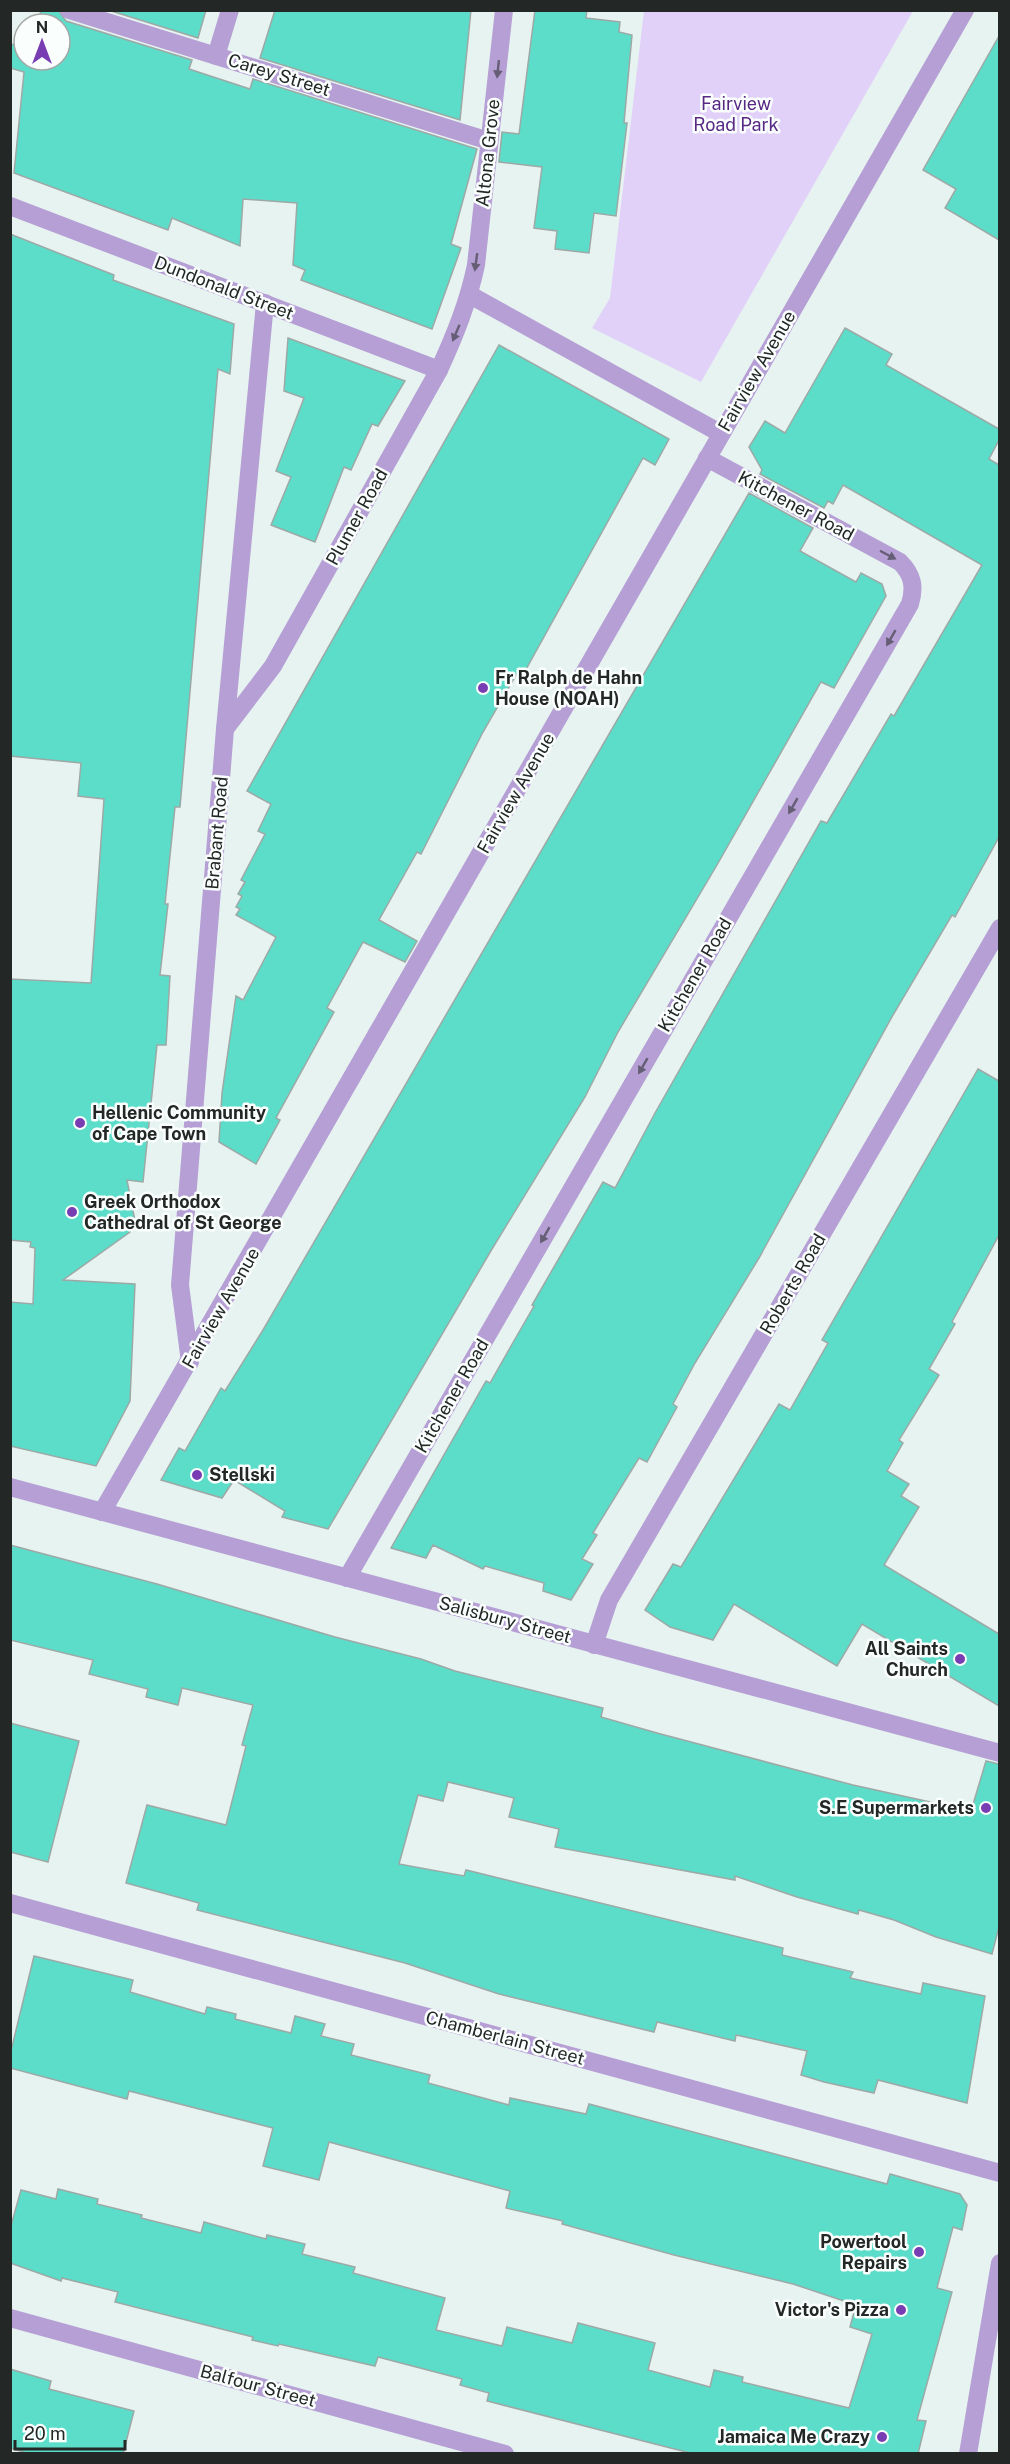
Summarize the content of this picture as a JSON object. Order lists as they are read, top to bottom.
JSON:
{
  "streets": {
    "street": [
      "Carey Street",
      "Altona Grove",
      "Dundonald Street",
      "Fairview Avenue",
      "Kitchener Road",
      "Plumer Road",
      "Brabant Road",
      "Roberts Road",
      "Salisbury Street",
      "Chamberlain Street",
      "Balfour Street"
    ]
  },
  "crossings": [
    ["Carey Street", "Altona Grove"],
    ["Altona Grove", "Plumer Road"],
    ["Dundonald Street", "Plumer Road"],
    ["Dundonald Street", "Brabant Road"],
    ["Fairview Avenue", "Kitchener Road"],
    ["Fairview Avenue", "Brabant Road"],
    ["Fairview Avenue", "Salisbury Street"],
    ["Kitchener Road", "Salisbury Street"],
    ["Plumer Road", "Brabant Road"],
    ["Roberts Road", "Salisbury Street"]
  ],
  "one_way": ["Altona Grove", "Kitchener Road"],
  "parks": ["Fairview Road Park"],
  "places": [
    "Fr Ralph de Hahn House (NOAH)",
    "Hellenic Community of Cape Town",
    "Greek Orthodox Cathedral of St George",
    "Stellski",
    "All Saints Church",
    "S.E Supermarkets",
    "Powertool Repairs",
    "Victor's Pizza",
    "Jamaica Me Crazy"
  ],
  "scale_bar": "20 m",
  "north": "top"
}
